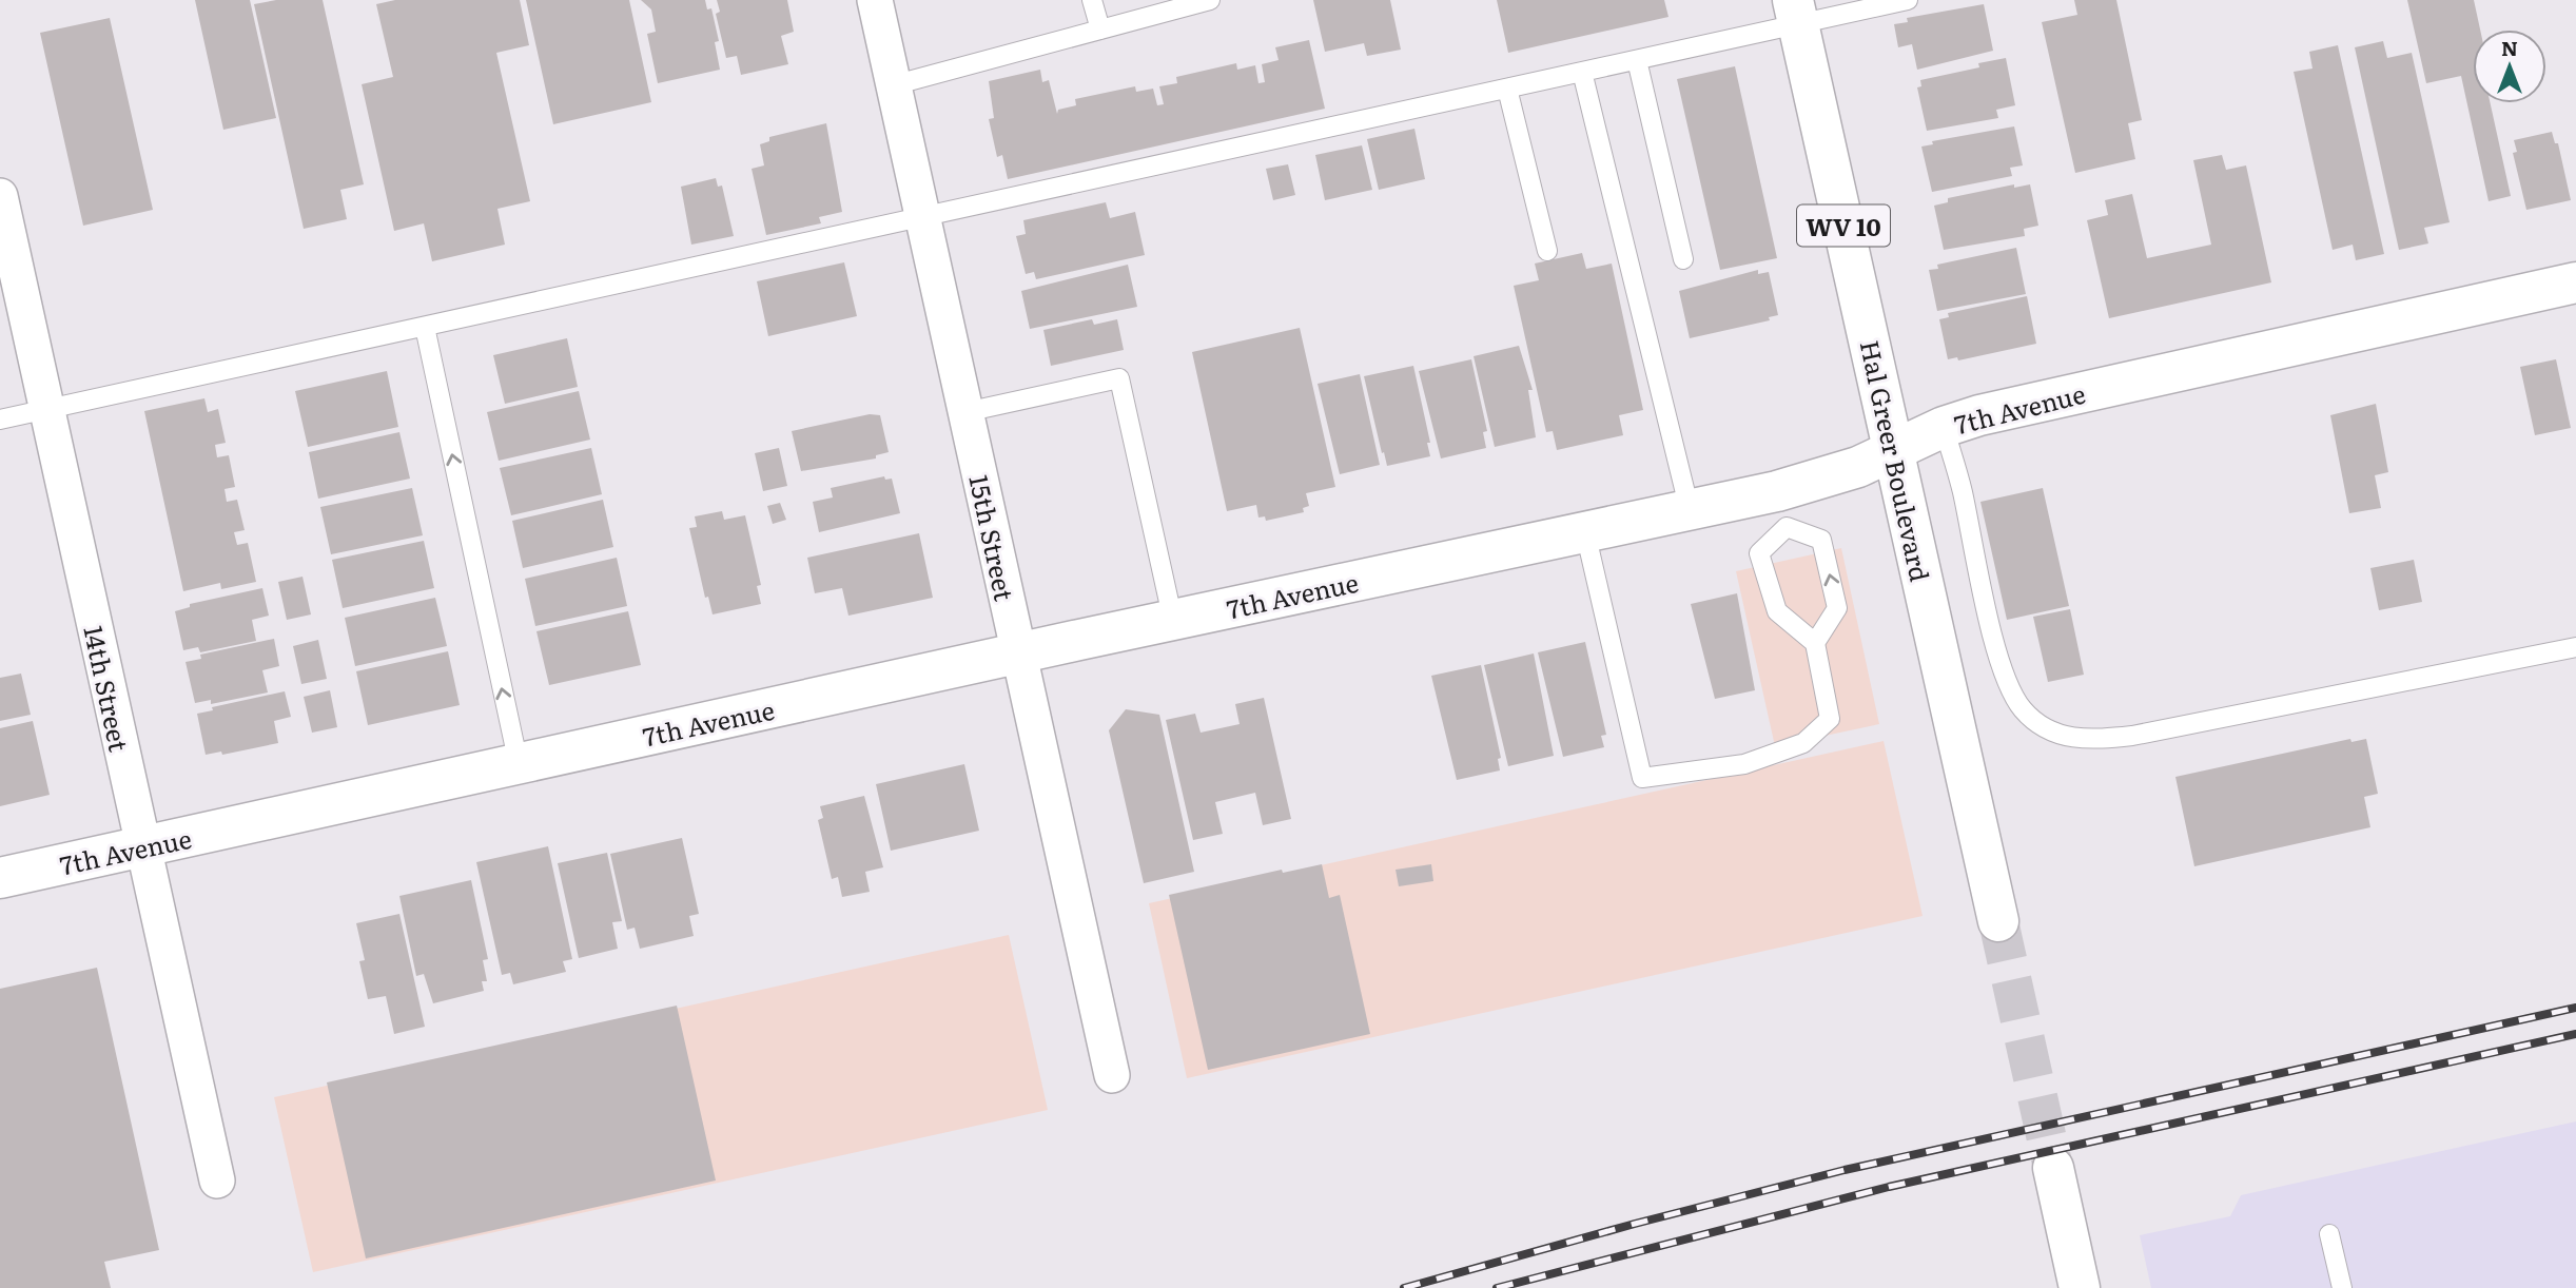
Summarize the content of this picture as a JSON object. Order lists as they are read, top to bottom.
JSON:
{
  "streets": {
    "street": [
      "WV 10",
      "7th Avenue",
      "Hal Greer Boulevard",
      "15th Street",
      "14th Street"
    ]
  },
  "crossings": [
    ["7th Avenue", "Hal Greer Boulevard"],
    ["7th Avenue", "15th Street"],
    ["7th Avenue", "14th Street"]
  ],
  "north": "top"
}
